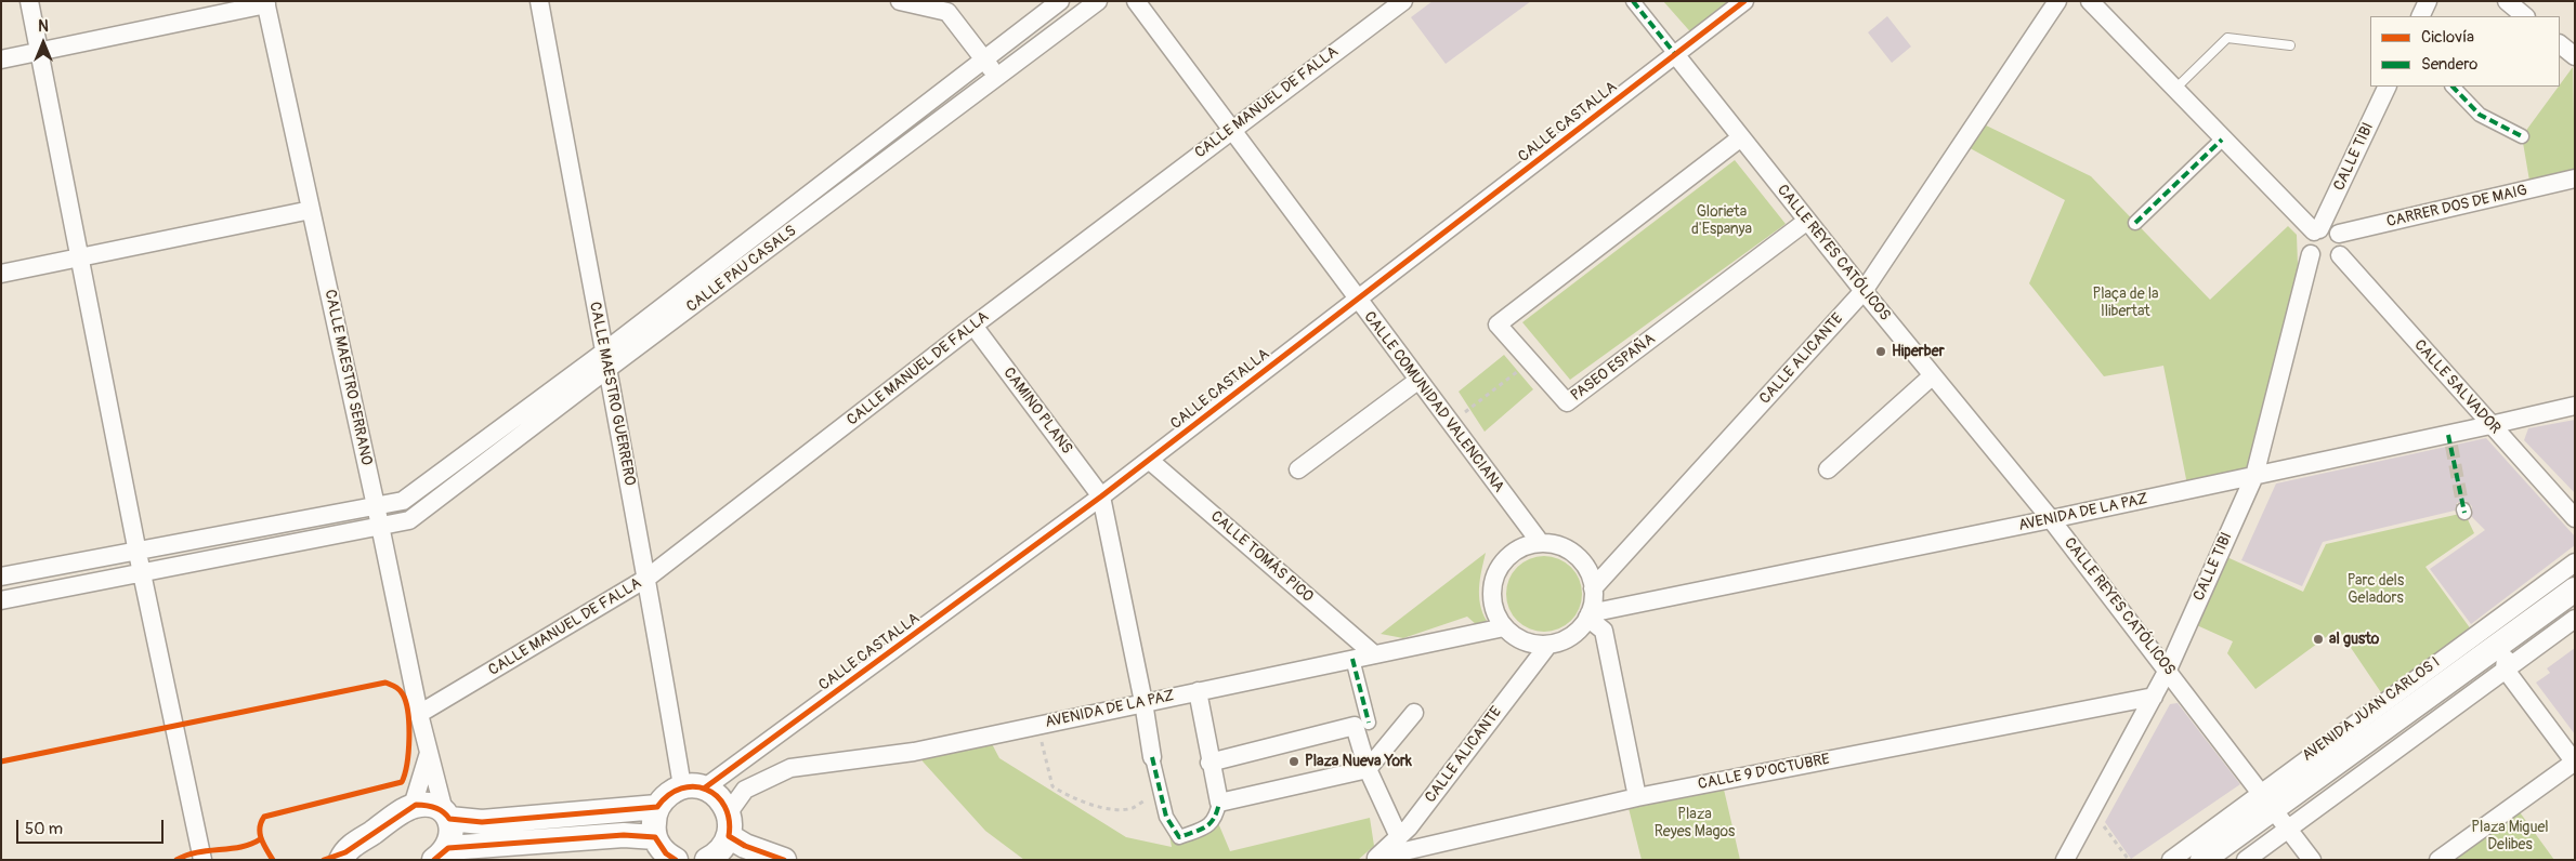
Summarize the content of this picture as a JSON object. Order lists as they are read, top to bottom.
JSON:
{
  "streets": {
    "main road": ["AVENIDA JUAN CARLOS I"],
    "street": [
      "CALLE MANUEL DE FALLA",
      "CALLE CASTALLA",
      "CALLE TIBI",
      "CARRER DOS DE MAIG",
      "CALLE REYES CATÓLICOS",
      "CALLE PAU CASALS",
      "CALLE ALICANTE",
      "PASEO ESPAÑA",
      "CALLE MAESTRO SERRANO",
      "CALLE SALVADOR",
      "CALLE MAESTRO GUERRERO",
      "CALLE COMUNIDAD VALENCIANA",
      "CAMINO PLANS",
      "AVENIDA DE LA PAZ",
      "CALLE TOMÁS PICO",
      "CALLE 9 D'OCTUBRE"
    ]
  },
  "crossings": [
    ["CALLE MANUEL DE FALLA", "CALLE MAESTRO SERRANO"],
    ["CALLE MANUEL DE FALLA", "CALLE MAESTRO GUERRERO"],
    ["CALLE MANUEL DE FALLA", "CALLE COMUNIDAD VALENCIANA"],
    ["CALLE MANUEL DE FALLA", "CAMINO PLANS"],
    ["CALLE CASTALLA", "CALLE REYES CATÓLICOS"],
    ["CALLE CASTALLA", "CALLE MAESTRO GUERRERO"],
    ["CALLE CASTALLA", "CALLE COMUNIDAD VALENCIANA"],
    ["CALLE CASTALLA", "CAMINO PLANS"],
    ["CALLE CASTALLA", "CALLE TOMÁS PICO"],
    ["CALLE TIBI", "CARRER DOS DE MAIG"],
    ["CALLE TIBI", "CALLE REYES CATÓLICOS"],
    ["CALLE TIBI", "CALLE SALVADOR"],
    ["CALLE TIBI", "AVENIDA DE LA PAZ"],
    ["CALLE TIBI", "CALLE 9 D'OCTUBRE"],
    ["CARRER DOS DE MAIG", "CALLE SALVADOR"],
    ["CALLE REYES CATÓLICOS", "CALLE ALICANTE"],
    ["CALLE REYES CATÓLICOS", "PASEO ESPAÑA"],
    ["CALLE REYES CATÓLICOS", "AVENIDA DE LA PAZ"],
    ["CALLE REYES CATÓLICOS", "AVENIDA JUAN CARLOS I"],
    ["CALLE PAU CASALS", "CALLE MAESTRO SERRANO"],
    ["CALLE PAU CASALS", "CALLE MAESTRO GUERRERO"],
    ["CALLE ALICANTE", "CALLE COMUNIDAD VALENCIANA"],
    ["CALLE ALICANTE", "AVENIDA DE LA PAZ"],
    ["CALLE ALICANTE", "CALLE 9 D'OCTUBRE"],
    ["CALLE SALVADOR", "AVENIDA DE LA PAZ"],
    ["CALLE COMUNIDAD VALENCIANA", "AVENIDA DE LA PAZ"],
    ["AVENIDA DE LA PAZ", "CALLE TOMÁS PICO"]
  ],
  "parks": [
    "Glorieta d'Espanya",
    "Plaça de la llibertat",
    "Parc dels Geladors",
    "Plaza Reyes Magos",
    "Plaza Miguel Delibes"
  ],
  "places": ["Hiperber", "al gusto", "Plaza Nueva York"],
  "legend": ["Ciclovía", "Sendero"],
  "scale_bar": "50 m",
  "north": "top"
}
